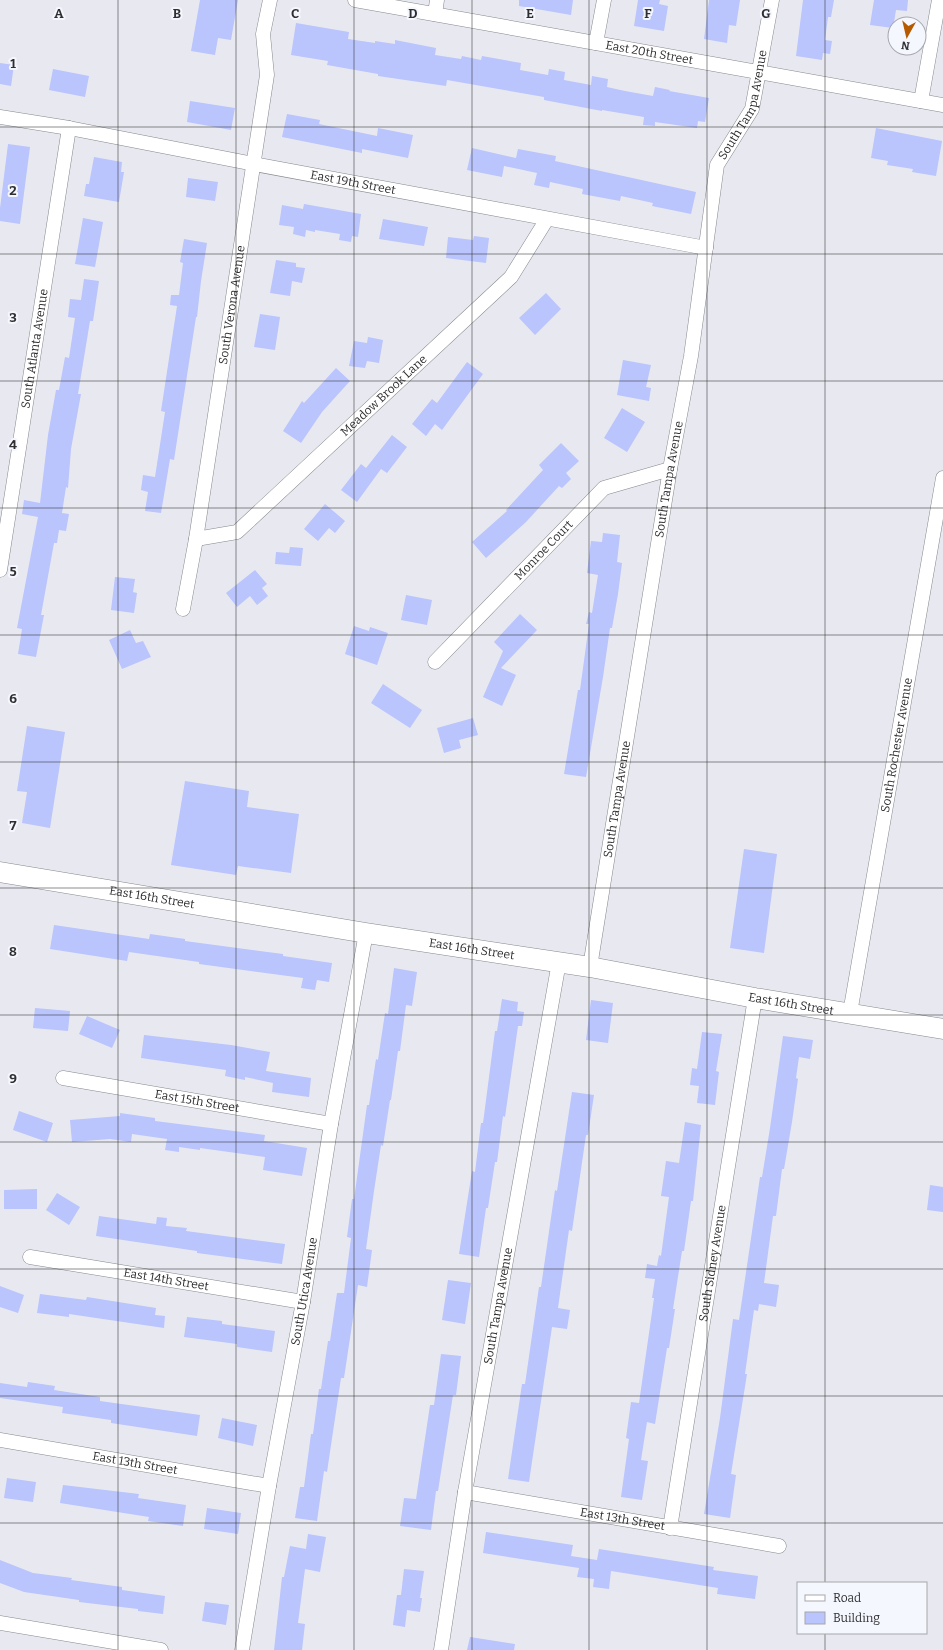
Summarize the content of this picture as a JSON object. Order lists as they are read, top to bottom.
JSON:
{
  "streets": {
    "street": [
      "East 20th Street",
      "South Tampa Avenue",
      "East 19th Street",
      "South Verona Avenue",
      "South Atlanta Avenue",
      "Meadow Brook Lane",
      "Monroe Court",
      "South Rochester Avenue",
      "East 16th Street",
      "East 15th Street",
      "South Sidney Avenue",
      "East 14th Street",
      "South Utica Avenue",
      "East 13th Street"
    ]
  },
  "crossings": [
    ["East 20th Street", "South Tampa Avenue"],
    ["South Tampa Avenue", "East 19th Street"],
    ["South Tampa Avenue", "Monroe Court"],
    ["South Tampa Avenue", "East 16th Street"],
    ["South Tampa Avenue", "East 13th Street"],
    ["East 19th Street", "South Verona Avenue"],
    ["East 19th Street", "South Atlanta Avenue"],
    ["East 19th Street", "Meadow Brook Lane"],
    ["South Verona Avenue", "Meadow Brook Lane"],
    ["South Rochester Avenue", "East 16th Street"],
    ["East 16th Street", "South Sidney Avenue"],
    ["East 16th Street", "South Utica Avenue"],
    ["East 15th Street", "South Utica Avenue"],
    ["South Sidney Avenue", "East 13th Street"],
    ["East 14th Street", "South Utica Avenue"],
    ["South Utica Avenue", "East 13th Street"]
  ],
  "legend": ["Road", "Building"],
  "north": "bottom",
  "grid": {
    "columns": [
      "A",
      "B",
      "C",
      "D",
      "E",
      "F",
      "G"
    ],
    "rows": [
      "1",
      "2",
      "3",
      "4",
      "5",
      "6",
      "7",
      "8",
      "9"
    ]
  }
}
